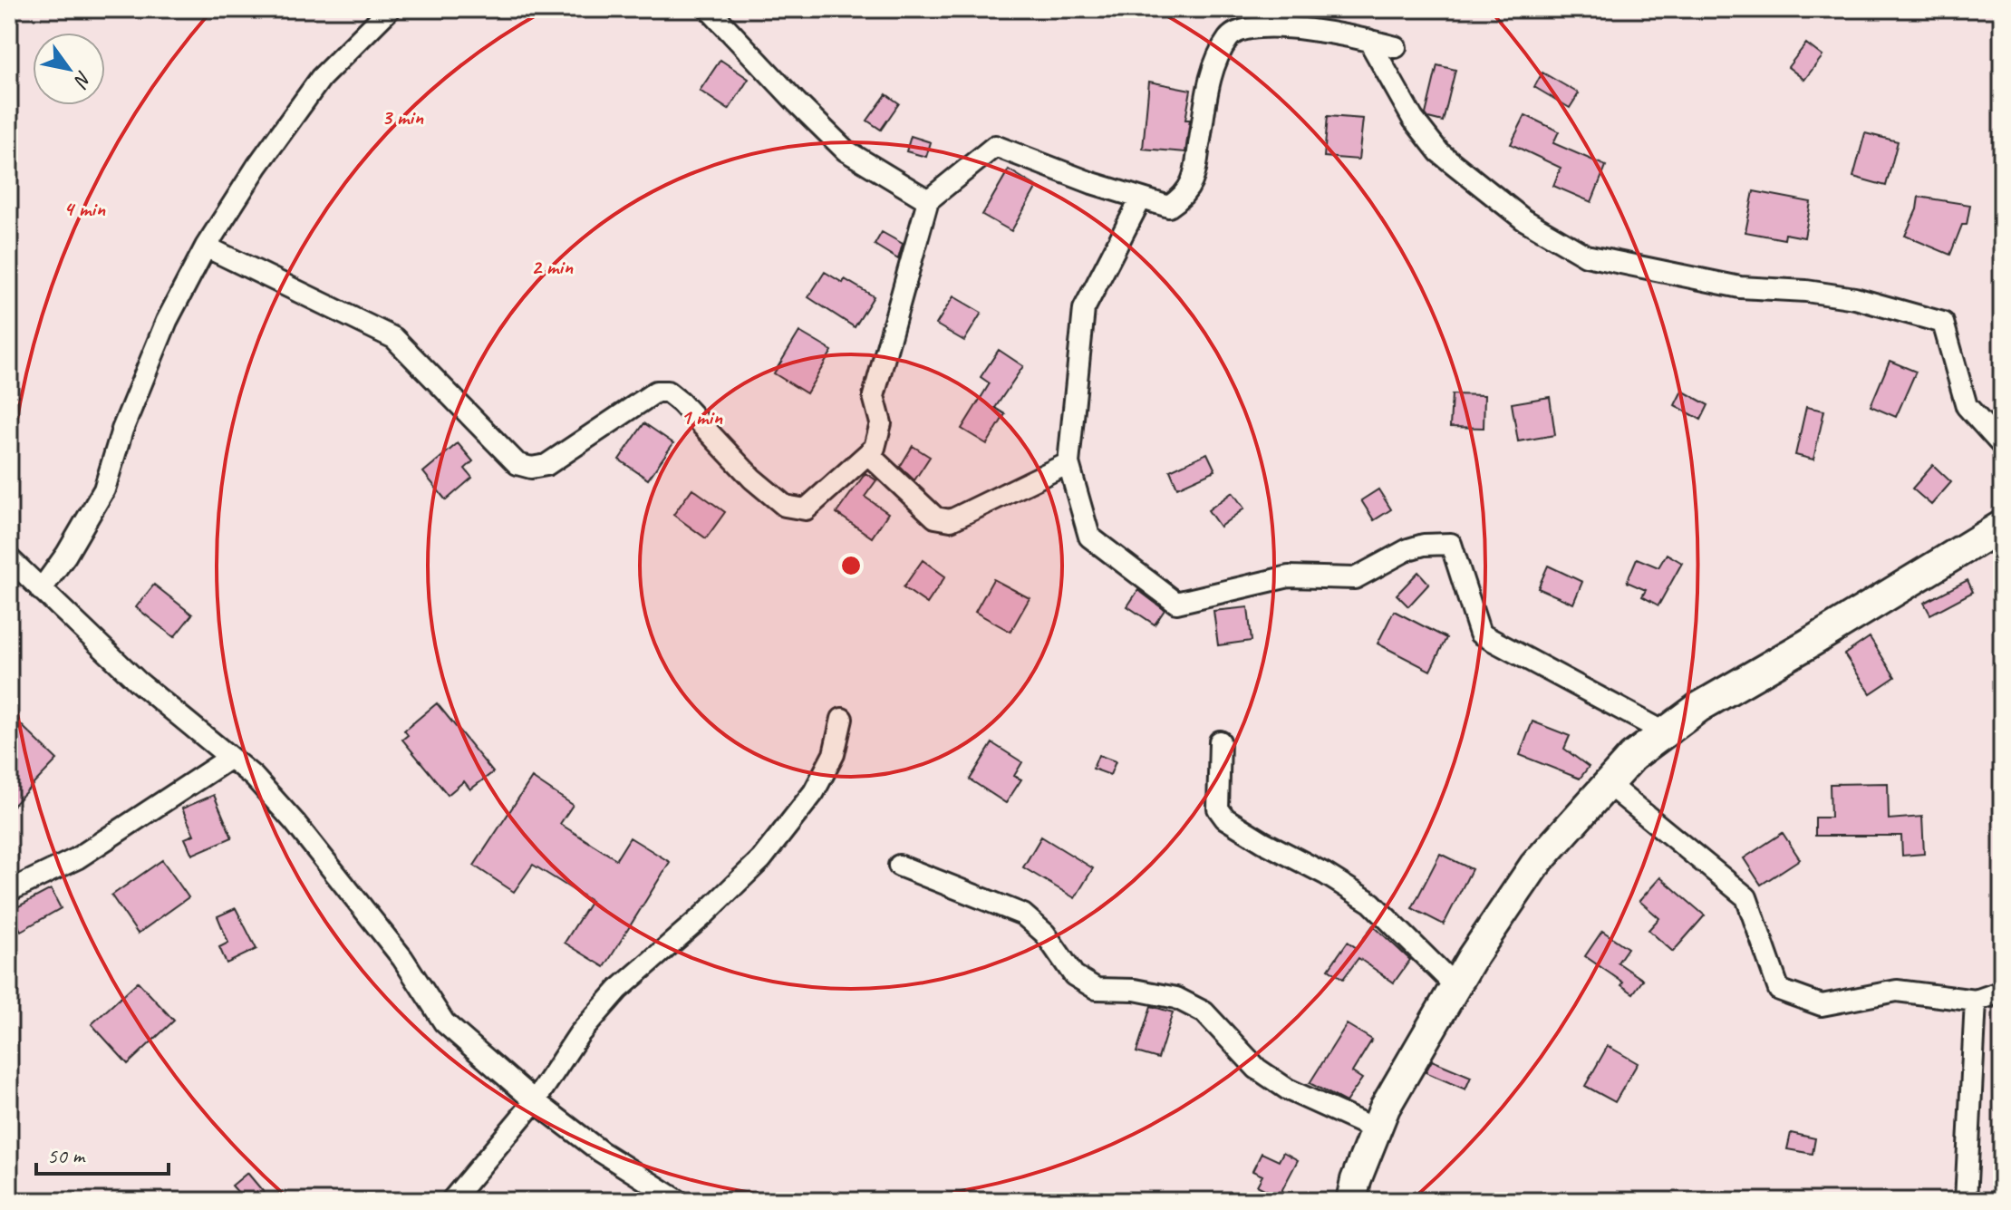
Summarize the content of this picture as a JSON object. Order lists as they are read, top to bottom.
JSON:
{
  "scale_bar": "50 m",
  "north": "bottom right",
  "rings": [
    "3 min",
    "4 min",
    "2 min",
    "1 min"
  ]
}
